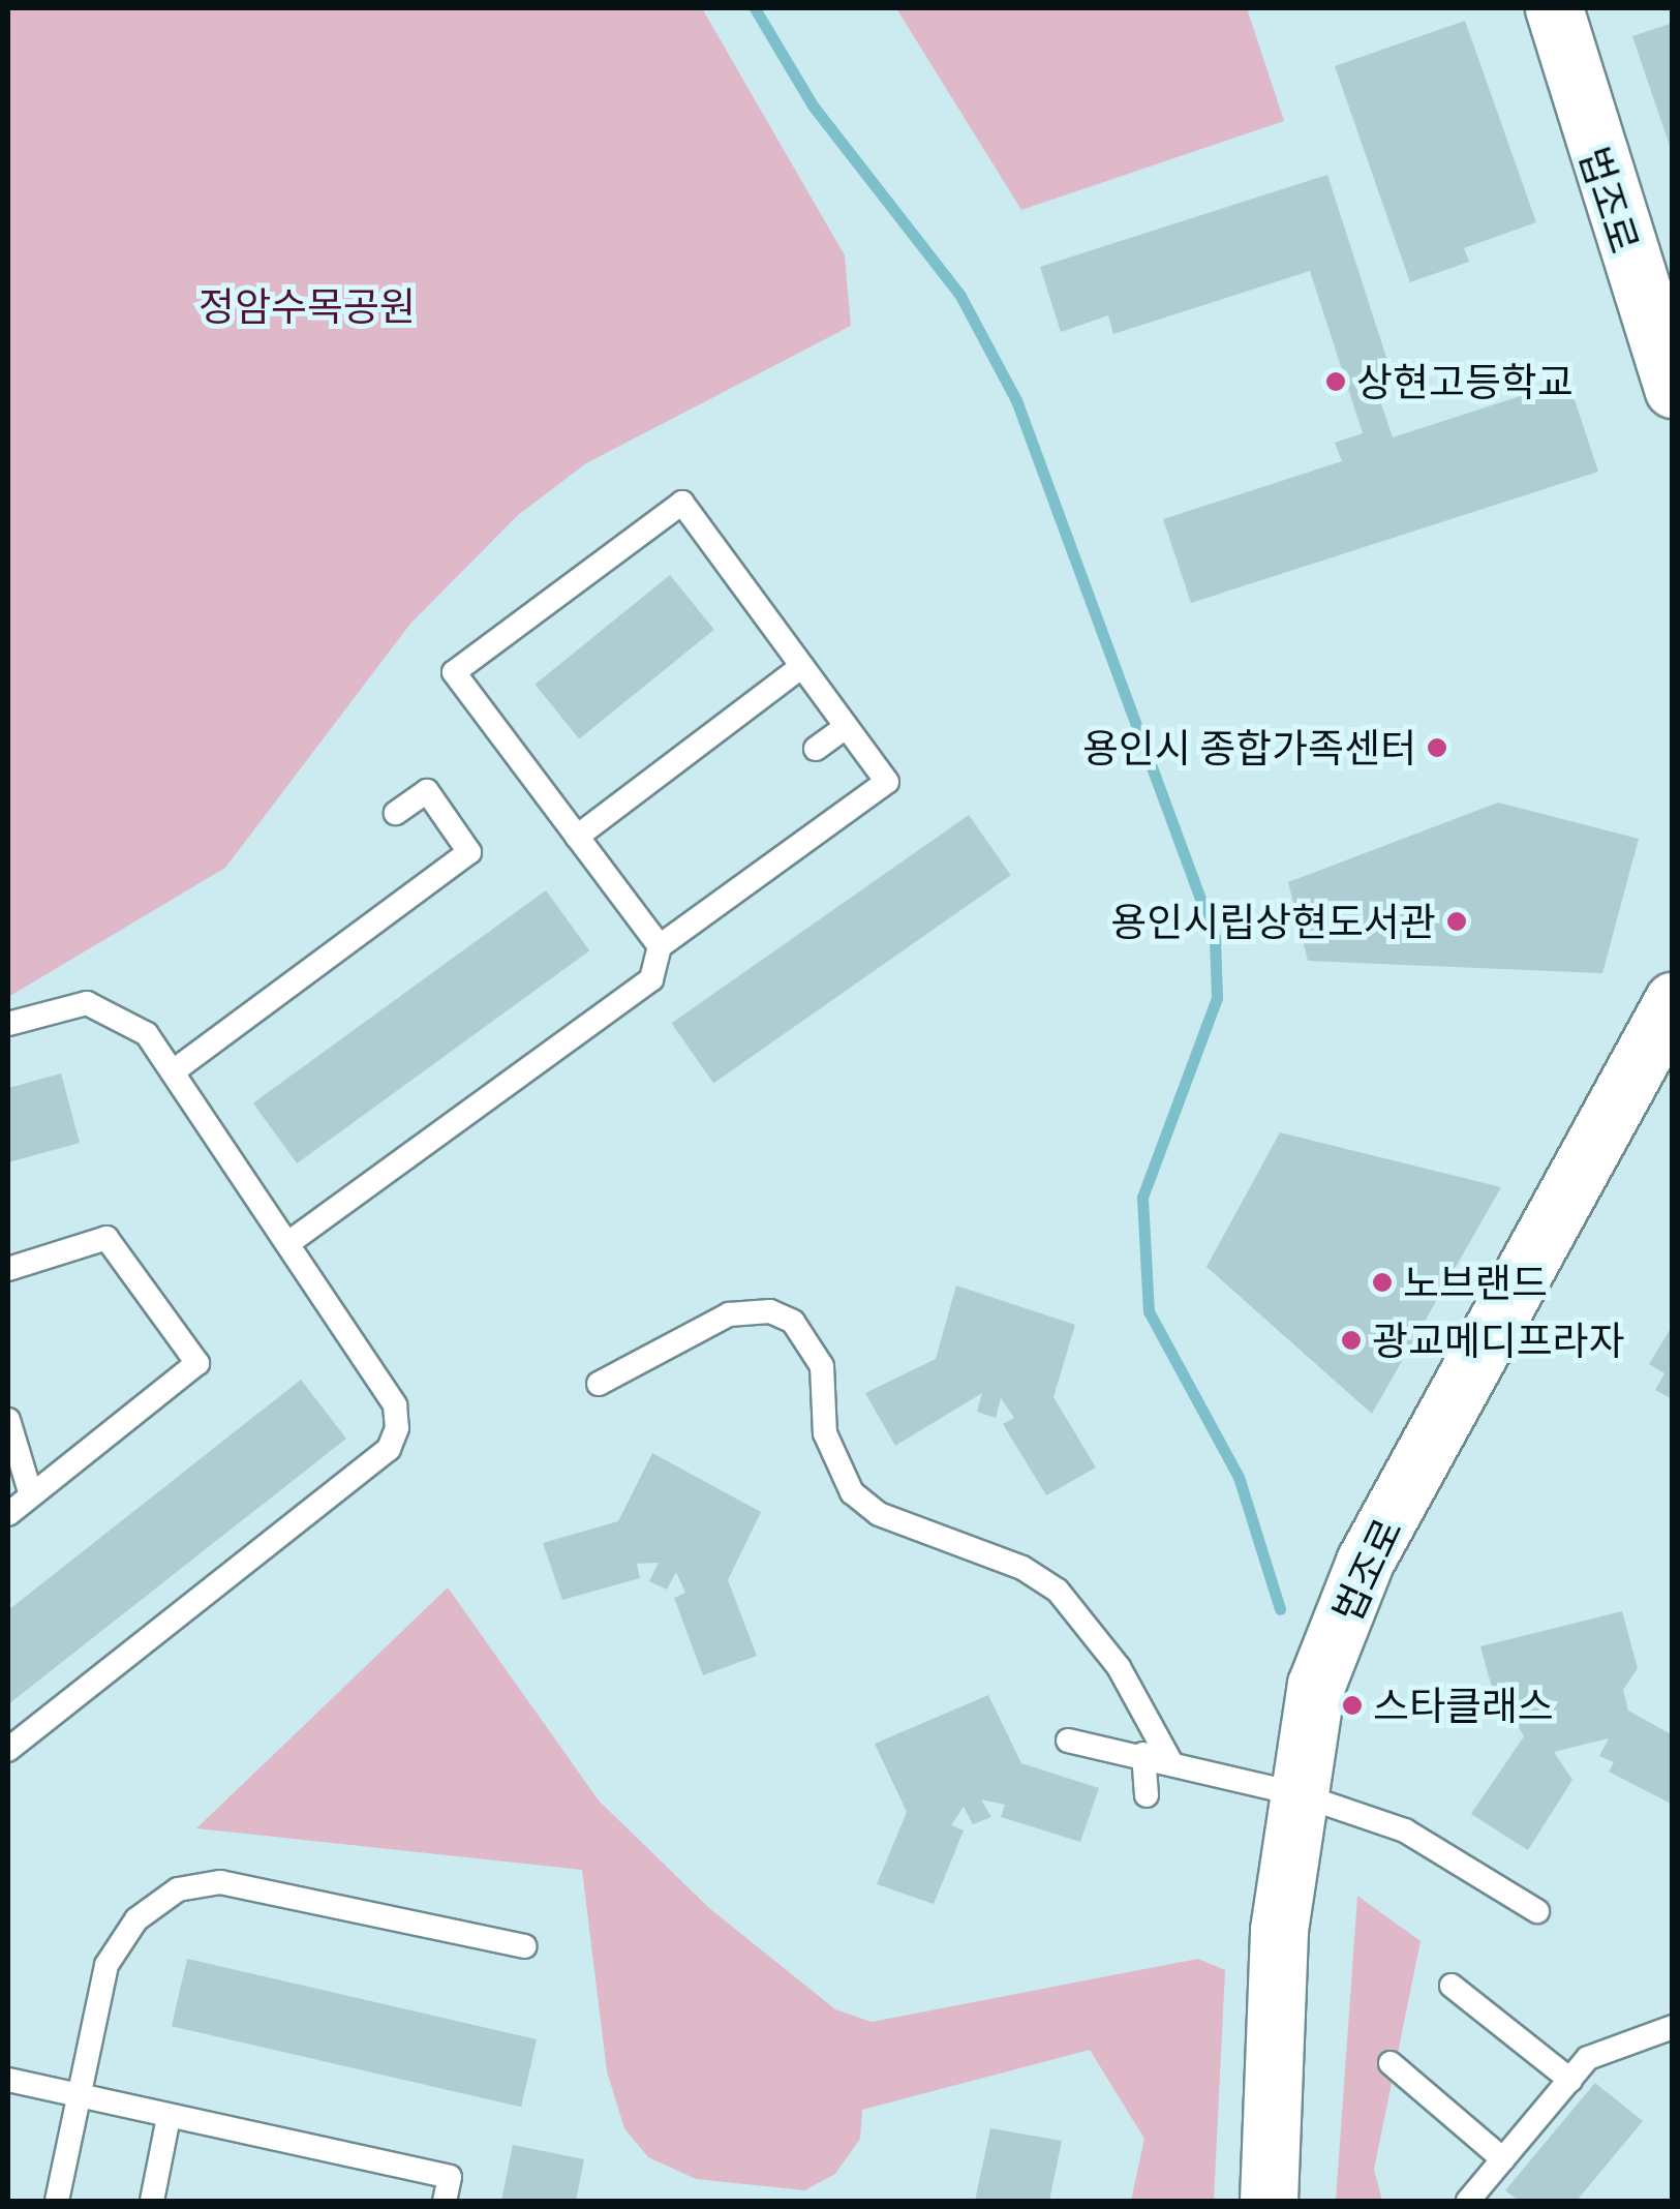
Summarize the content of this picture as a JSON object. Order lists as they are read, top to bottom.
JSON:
{
  "streets": {
    "street": ["법조로"]
  },
  "parks": ["정암수목공원"],
  "places": [
    "상현고등학교",
    "용인시 종합가족센터",
    "용인시립상현도서관",
    "노브랜드",
    "광교메디프라자",
    "스타클래스"
  ]
}
